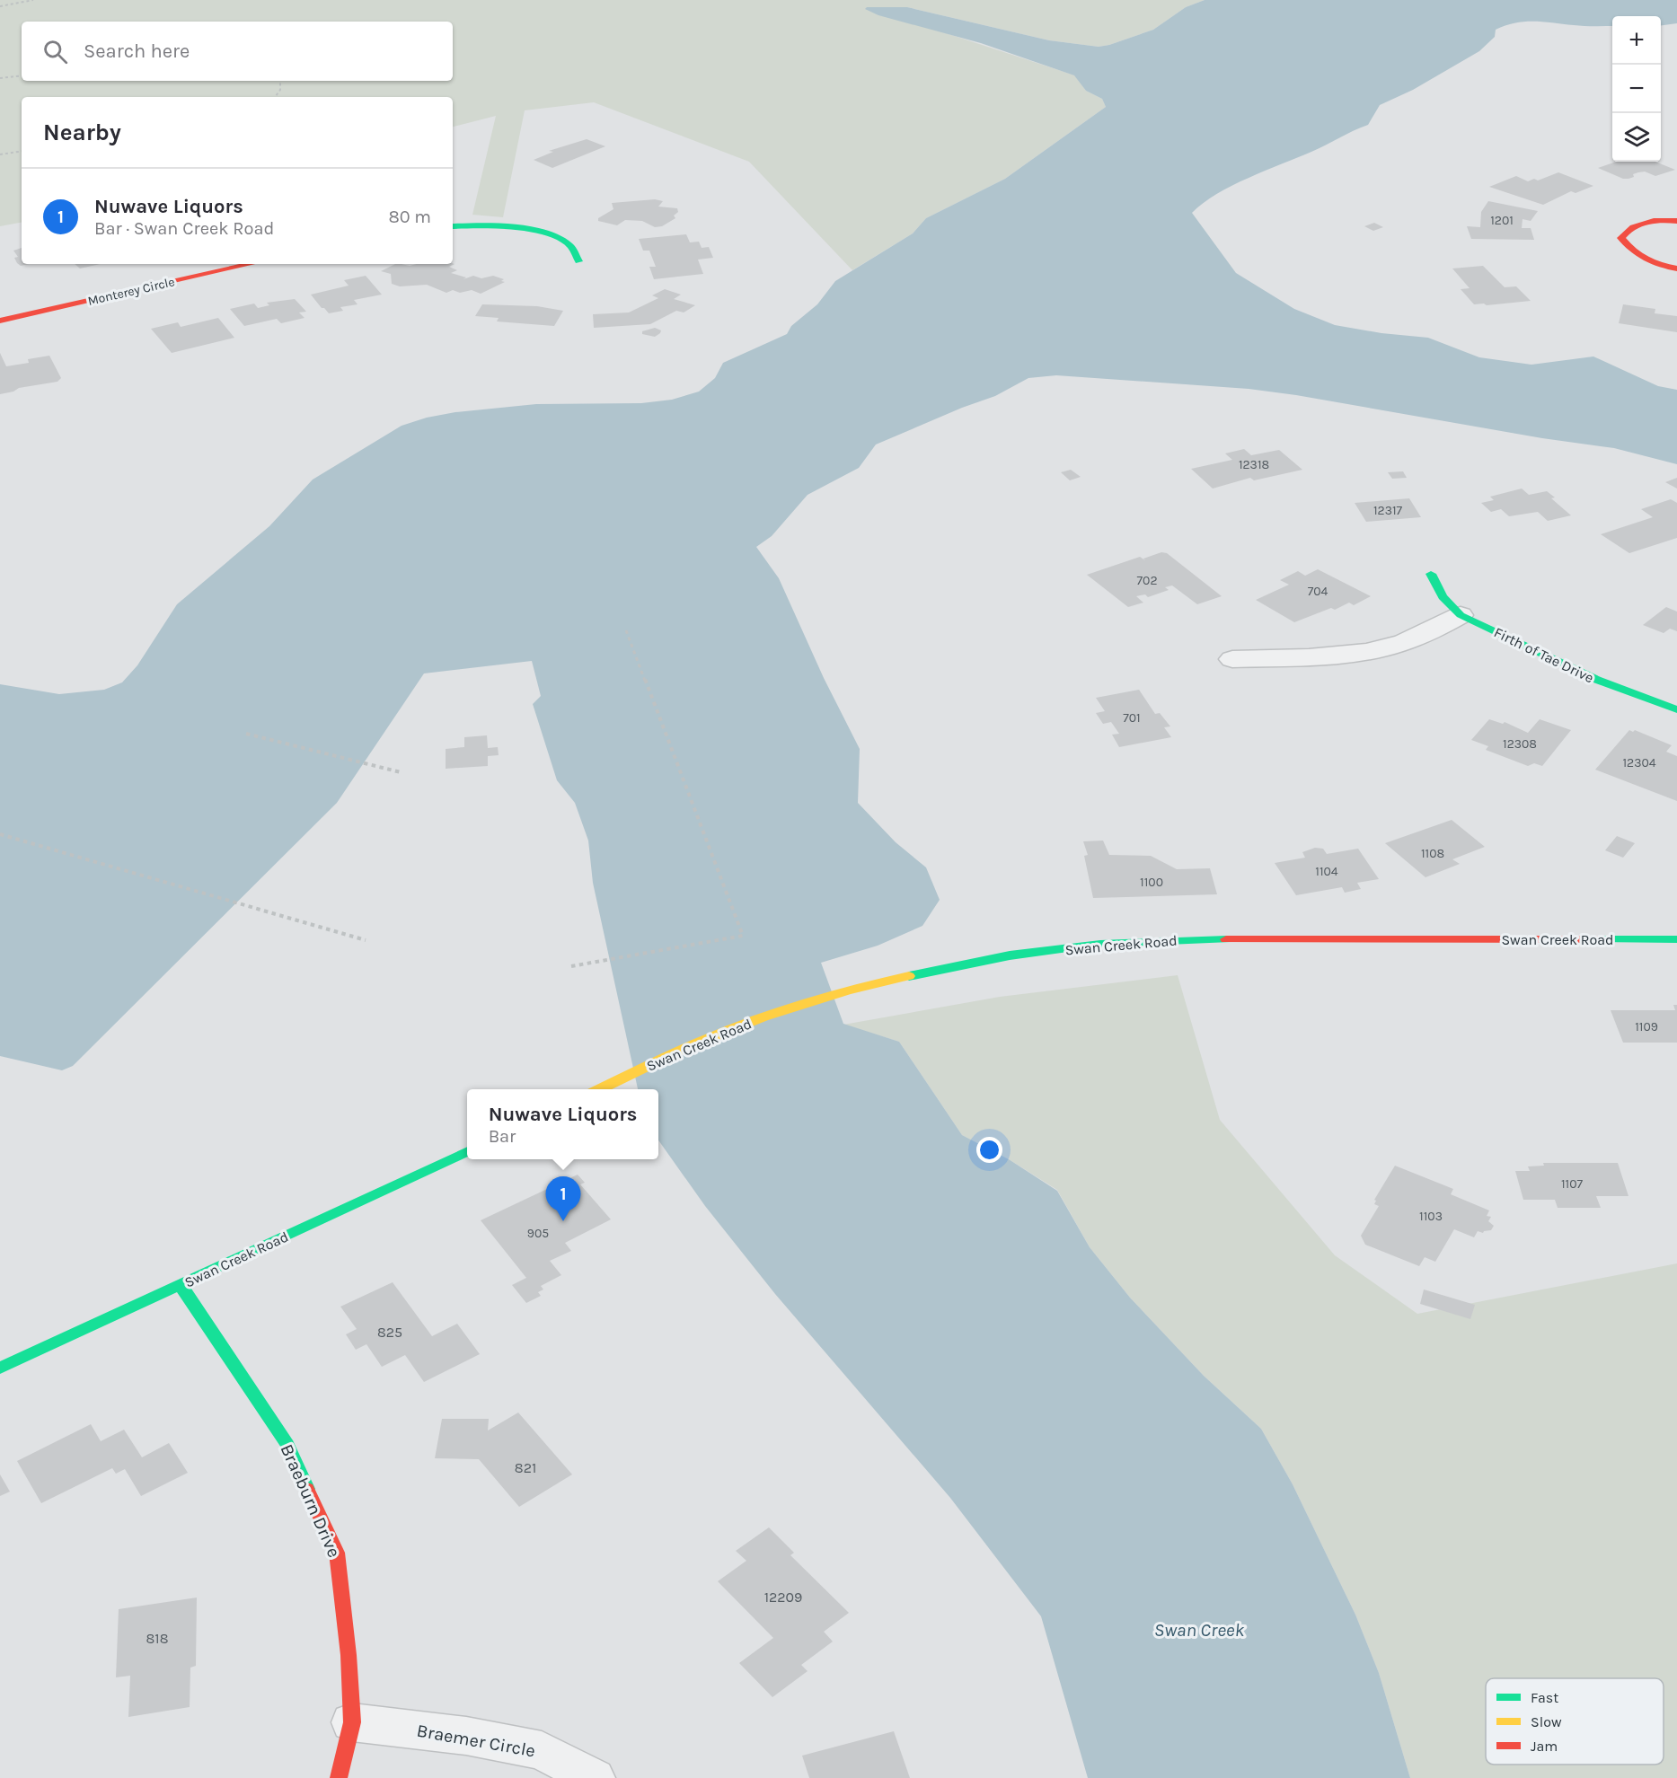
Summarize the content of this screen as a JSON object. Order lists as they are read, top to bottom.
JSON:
{
  "streets": {
    "street": [
      "Monterey Circle",
      "Firth of Tae Drive",
      "Swan Creek Road",
      "Braeburn Drive",
      "Braemer Circle"
    ]
  },
  "crossings": [
    ["Swan Creek Road", "Braeburn Drive"],
    ["Braeburn Drive", "Braemer Circle"]
  ],
  "water": ["Swan Creek"],
  "house_numbers": [
    "1201",
    "12318",
    "12317",
    "702",
    "704",
    "701",
    "12308",
    "12304",
    "1108",
    "1104",
    "1100",
    "1109",
    "1107",
    "1103",
    "905",
    "825",
    "821",
    "12209",
    "818"
  ],
  "legend": ["Fast", "Slow", "Jam"],
  "page": {
    "map_buttons": ["+", "−"],
    "search": "Search here",
    "heading": "Nearby",
    "list": [
      {
        "mark": "1",
        "name": "Nuwave Liquors",
        "note": "Bar · Swan Creek Road",
        "value": "80 m"
      }
    ],
    "popup": ["Nuwave Liquors", "Bar"],
    "pins": "1"
  }
}
